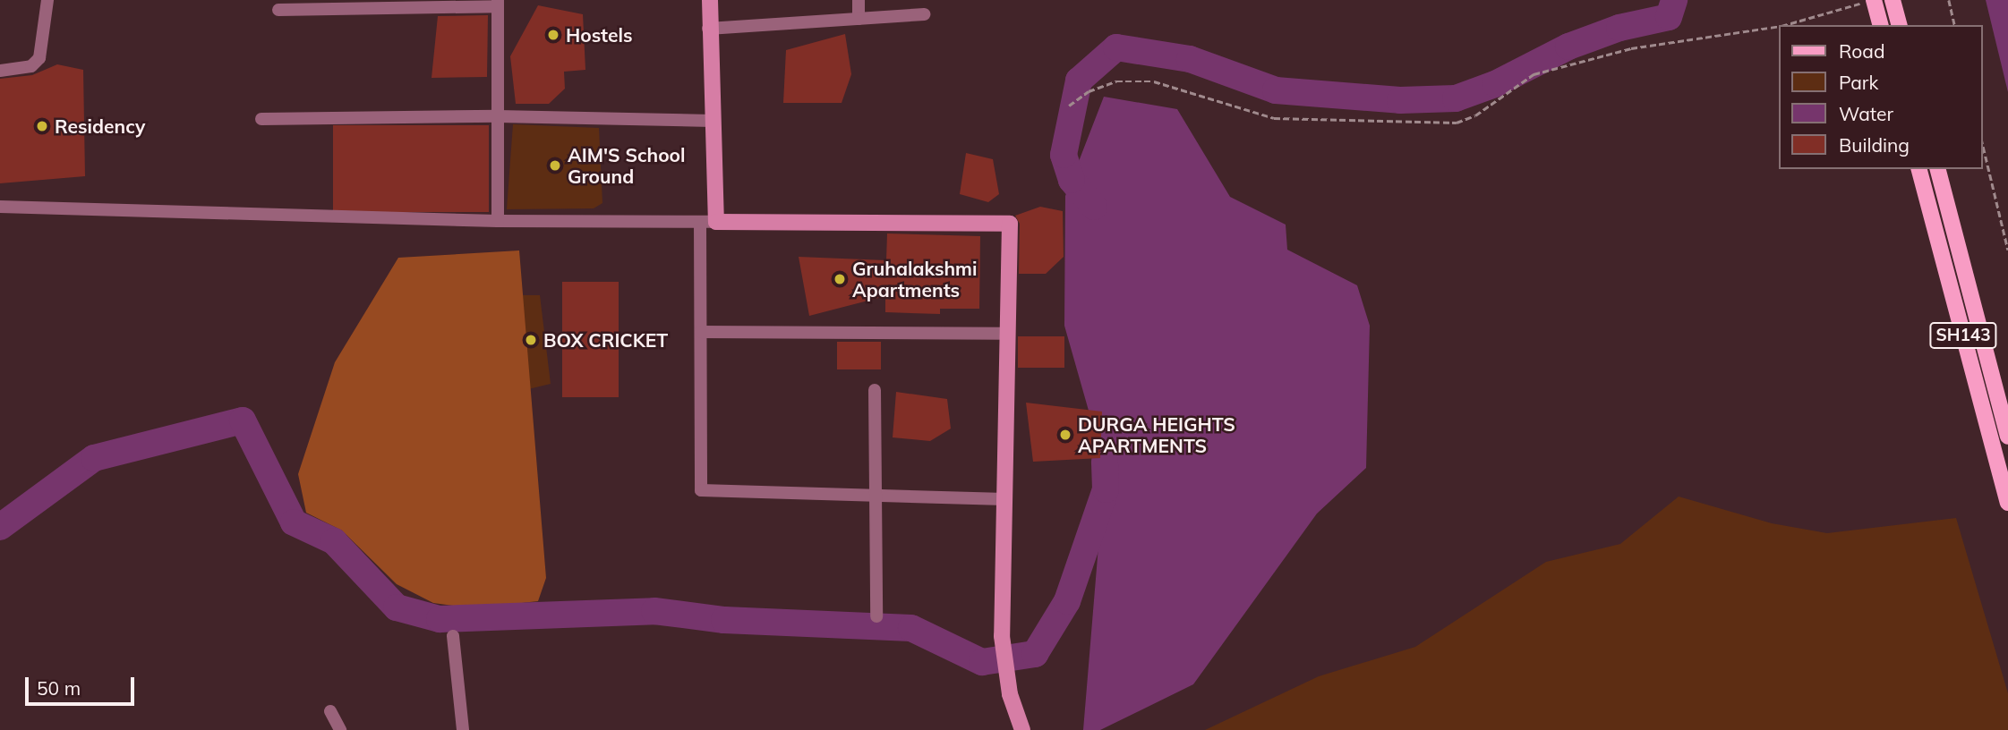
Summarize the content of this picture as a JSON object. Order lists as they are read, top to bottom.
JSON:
{
  "streets": {
    "main road": ["SH143"]
  },
  "places": [
    "Hostels",
    "Residency",
    "AIM'S School Ground",
    "Gruhalakshmi Apartments",
    "BOX CRICKET",
    "DURGA HEIGHTS APARTMENTS"
  ],
  "legend": [
    "Road",
    "Park",
    "Water",
    "Building"
  ],
  "scale_bar": "50 m"
}
